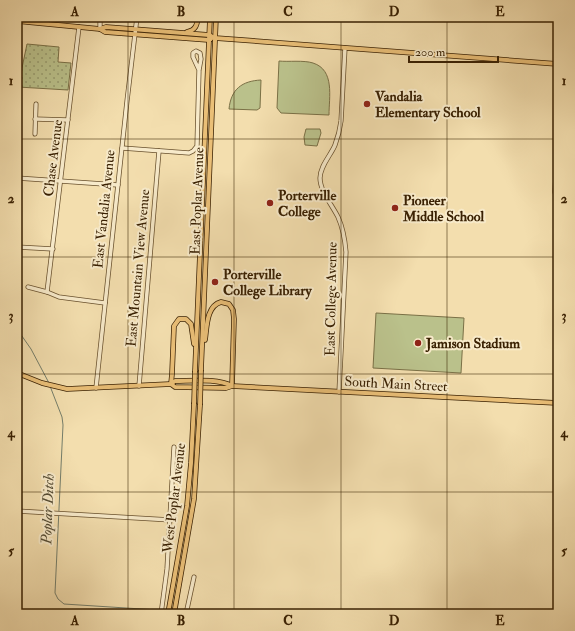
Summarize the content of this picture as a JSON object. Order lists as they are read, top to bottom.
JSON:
{
  "streets": {
    "main road": ["East Poplar Avenue", "South Main Street", "West Poplar Avenue"],
    "street": [
      "Chase Avenue",
      "East Vandalia Avenue",
      "East Mountain View Avenue",
      "East College Avenue"
    ]
  },
  "crossings": [
    ["East Poplar Avenue", "East Mountain View Avenue"],
    ["East Poplar Avenue", "West Poplar Avenue"],
    ["East Vandalia Avenue", "South Main Street"],
    ["East Mountain View Avenue", "South Main Street"],
    ["East College Avenue", "South Main Street"]
  ],
  "water": ["Poplar Ditch"],
  "places": [
    "Vandalia Elementary School",
    "Porterville College",
    "Pioneer Middle School",
    "Porterville College Library",
    "Jamison Stadium"
  ],
  "scale_bar": "200 m",
  "grid": {
    "columns": [
      "A",
      "B",
      "C",
      "D",
      "E"
    ],
    "rows": [
      "1",
      "2",
      "3",
      "4",
      "5"
    ]
  }
}
